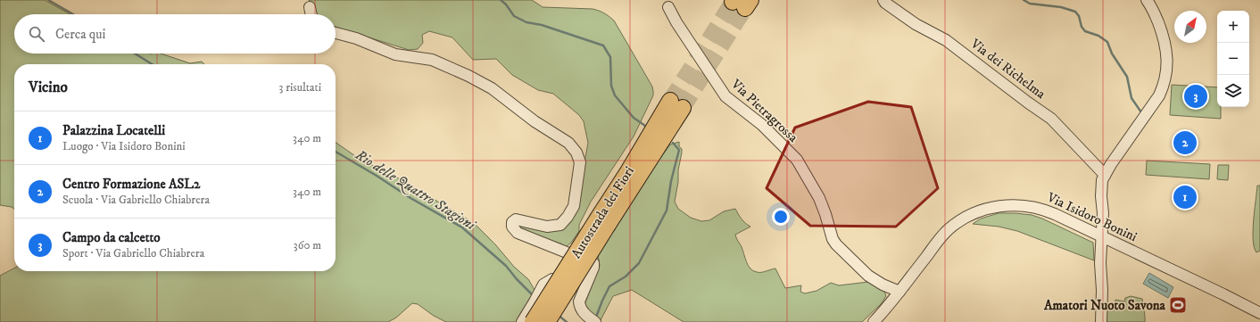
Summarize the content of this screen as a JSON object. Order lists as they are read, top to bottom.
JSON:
{
  "streets": {
    "highway": ["Autostrada dei Fiori"],
    "street": ["Via dei Richelma", "Via Pietragrossa", "Via Isidoro Bonini"]
  },
  "crossings": [
    ["Via Pietragrossa", "Via Isidoro Bonini"]
  ],
  "water": ["Rio delle Quattro Stagioni"],
  "places": {
    "sports": ["Amatori Nuoto Savona"]
  },
  "north": "top right",
  "page": {
    "map_buttons": ["+", "−"],
    "search": "Cerca qui",
    "heading": ["Vicino", "3 risultati"],
    "pins": ["3", "2", "1"],
    "list": [
      {
        "mark": "1",
        "name": "Palazzina Locatelli",
        "note": "Luogo · Via Isidoro Bonini",
        "value": "340 m"
      },
      {
        "mark": "2",
        "name": "Centro Formazione ASL2",
        "note": "Scuola · Via Gabriello Chiabrera",
        "value": "340 m"
      },
      {
        "mark": "3",
        "name": "Campo da calcetto",
        "note": "Sport · Via Gabriello Chiabrera",
        "value": "360 m"
      }
    ]
  }
}
